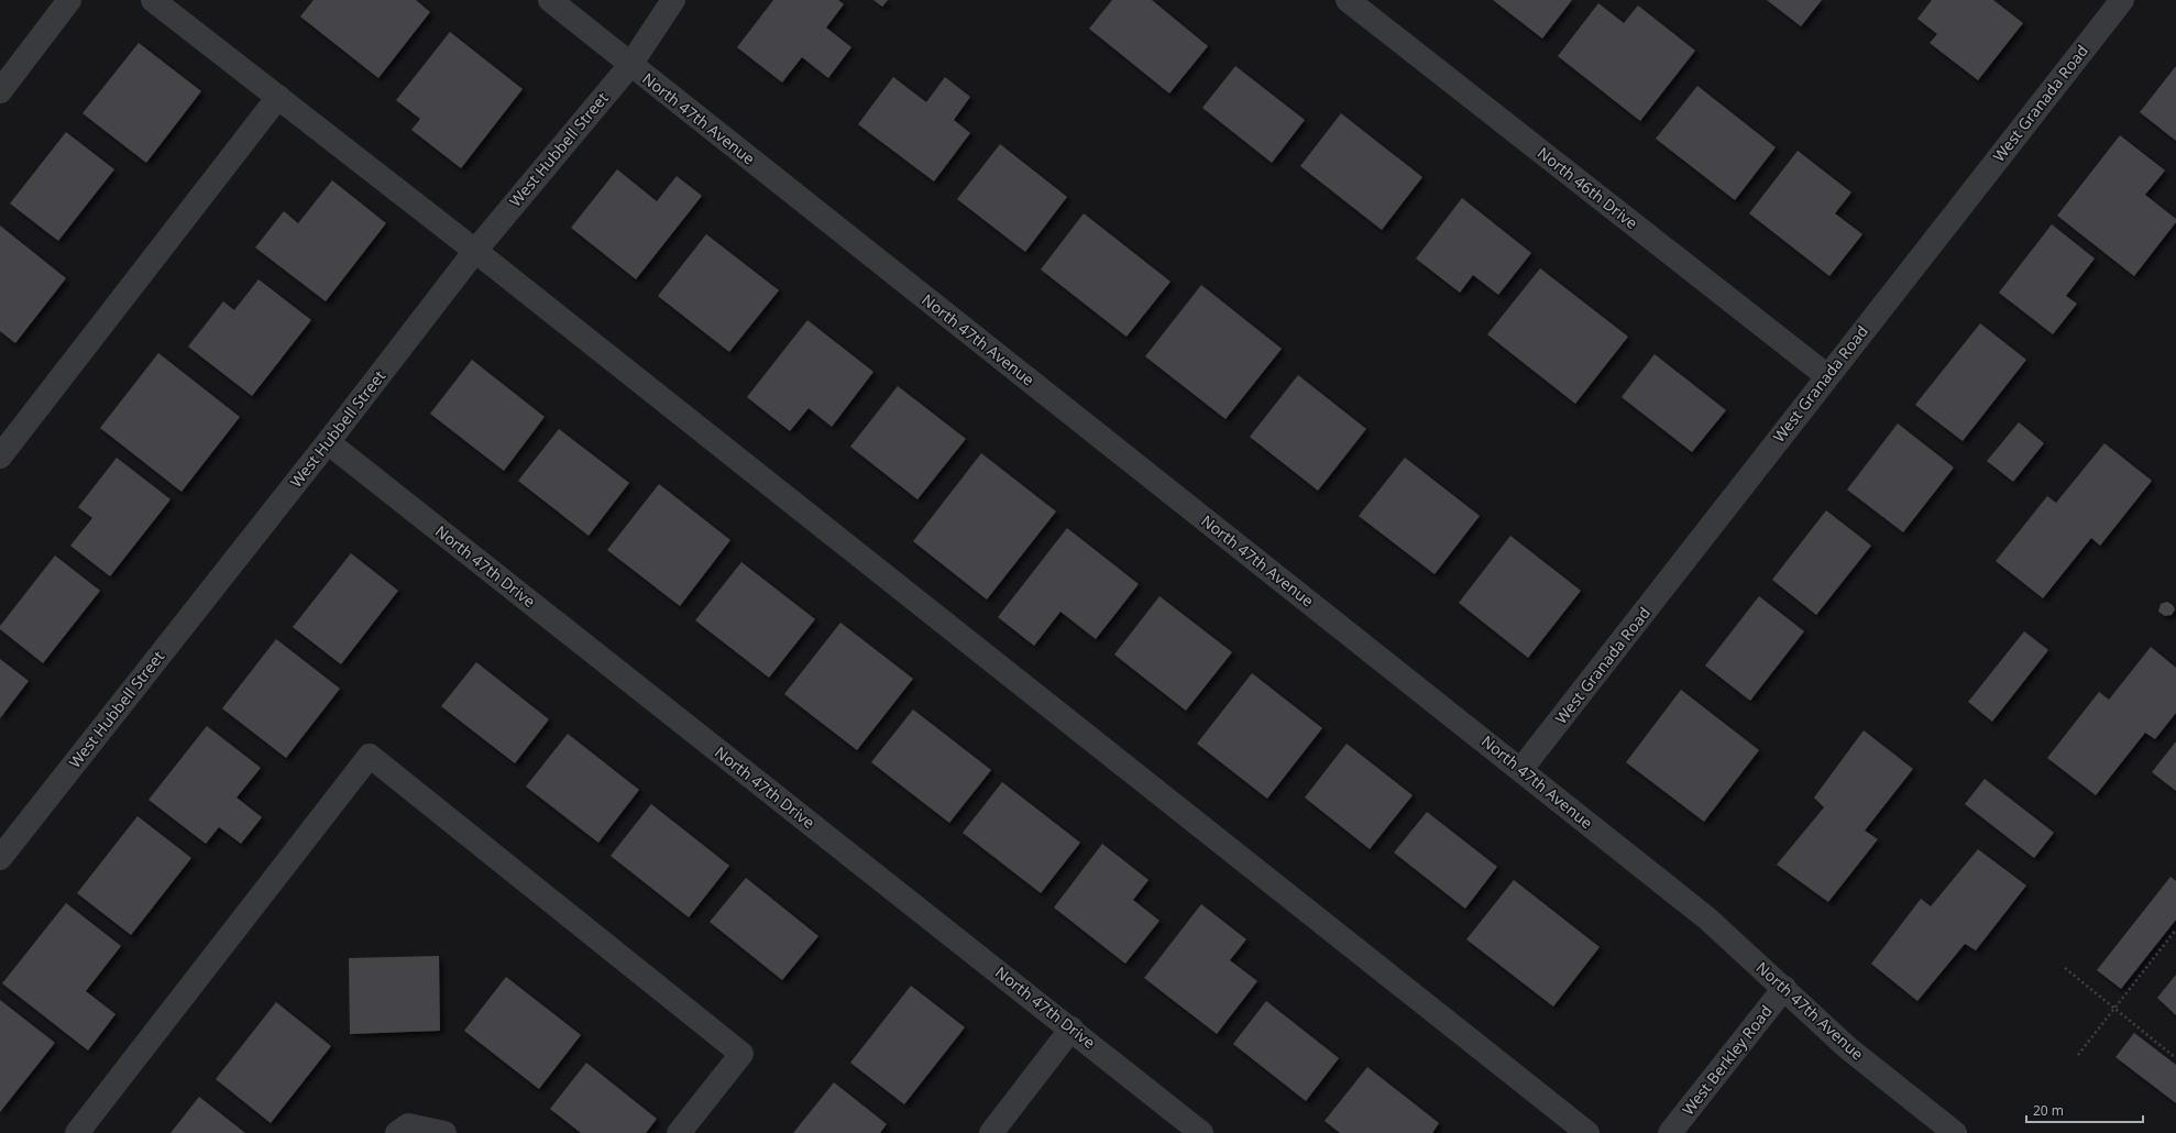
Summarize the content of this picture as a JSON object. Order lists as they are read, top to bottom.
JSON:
{
  "streets": {
    "street": [
      "West Granada Road",
      "North 47th Avenue",
      "West Hubbell Street",
      "North 46th Drive",
      "North 47th Drive",
      "West Berkley Road"
    ]
  },
  "crossings": [
    ["West Granada Road", "North 47th Avenue"],
    ["West Granada Road", "North 46th Drive"],
    ["North 47th Avenue", "West Hubbell Street"],
    ["North 47th Avenue", "West Berkley Road"],
    ["West Hubbell Street", "North 47th Drive"]
  ],
  "scale_bar": "20 m"
}
